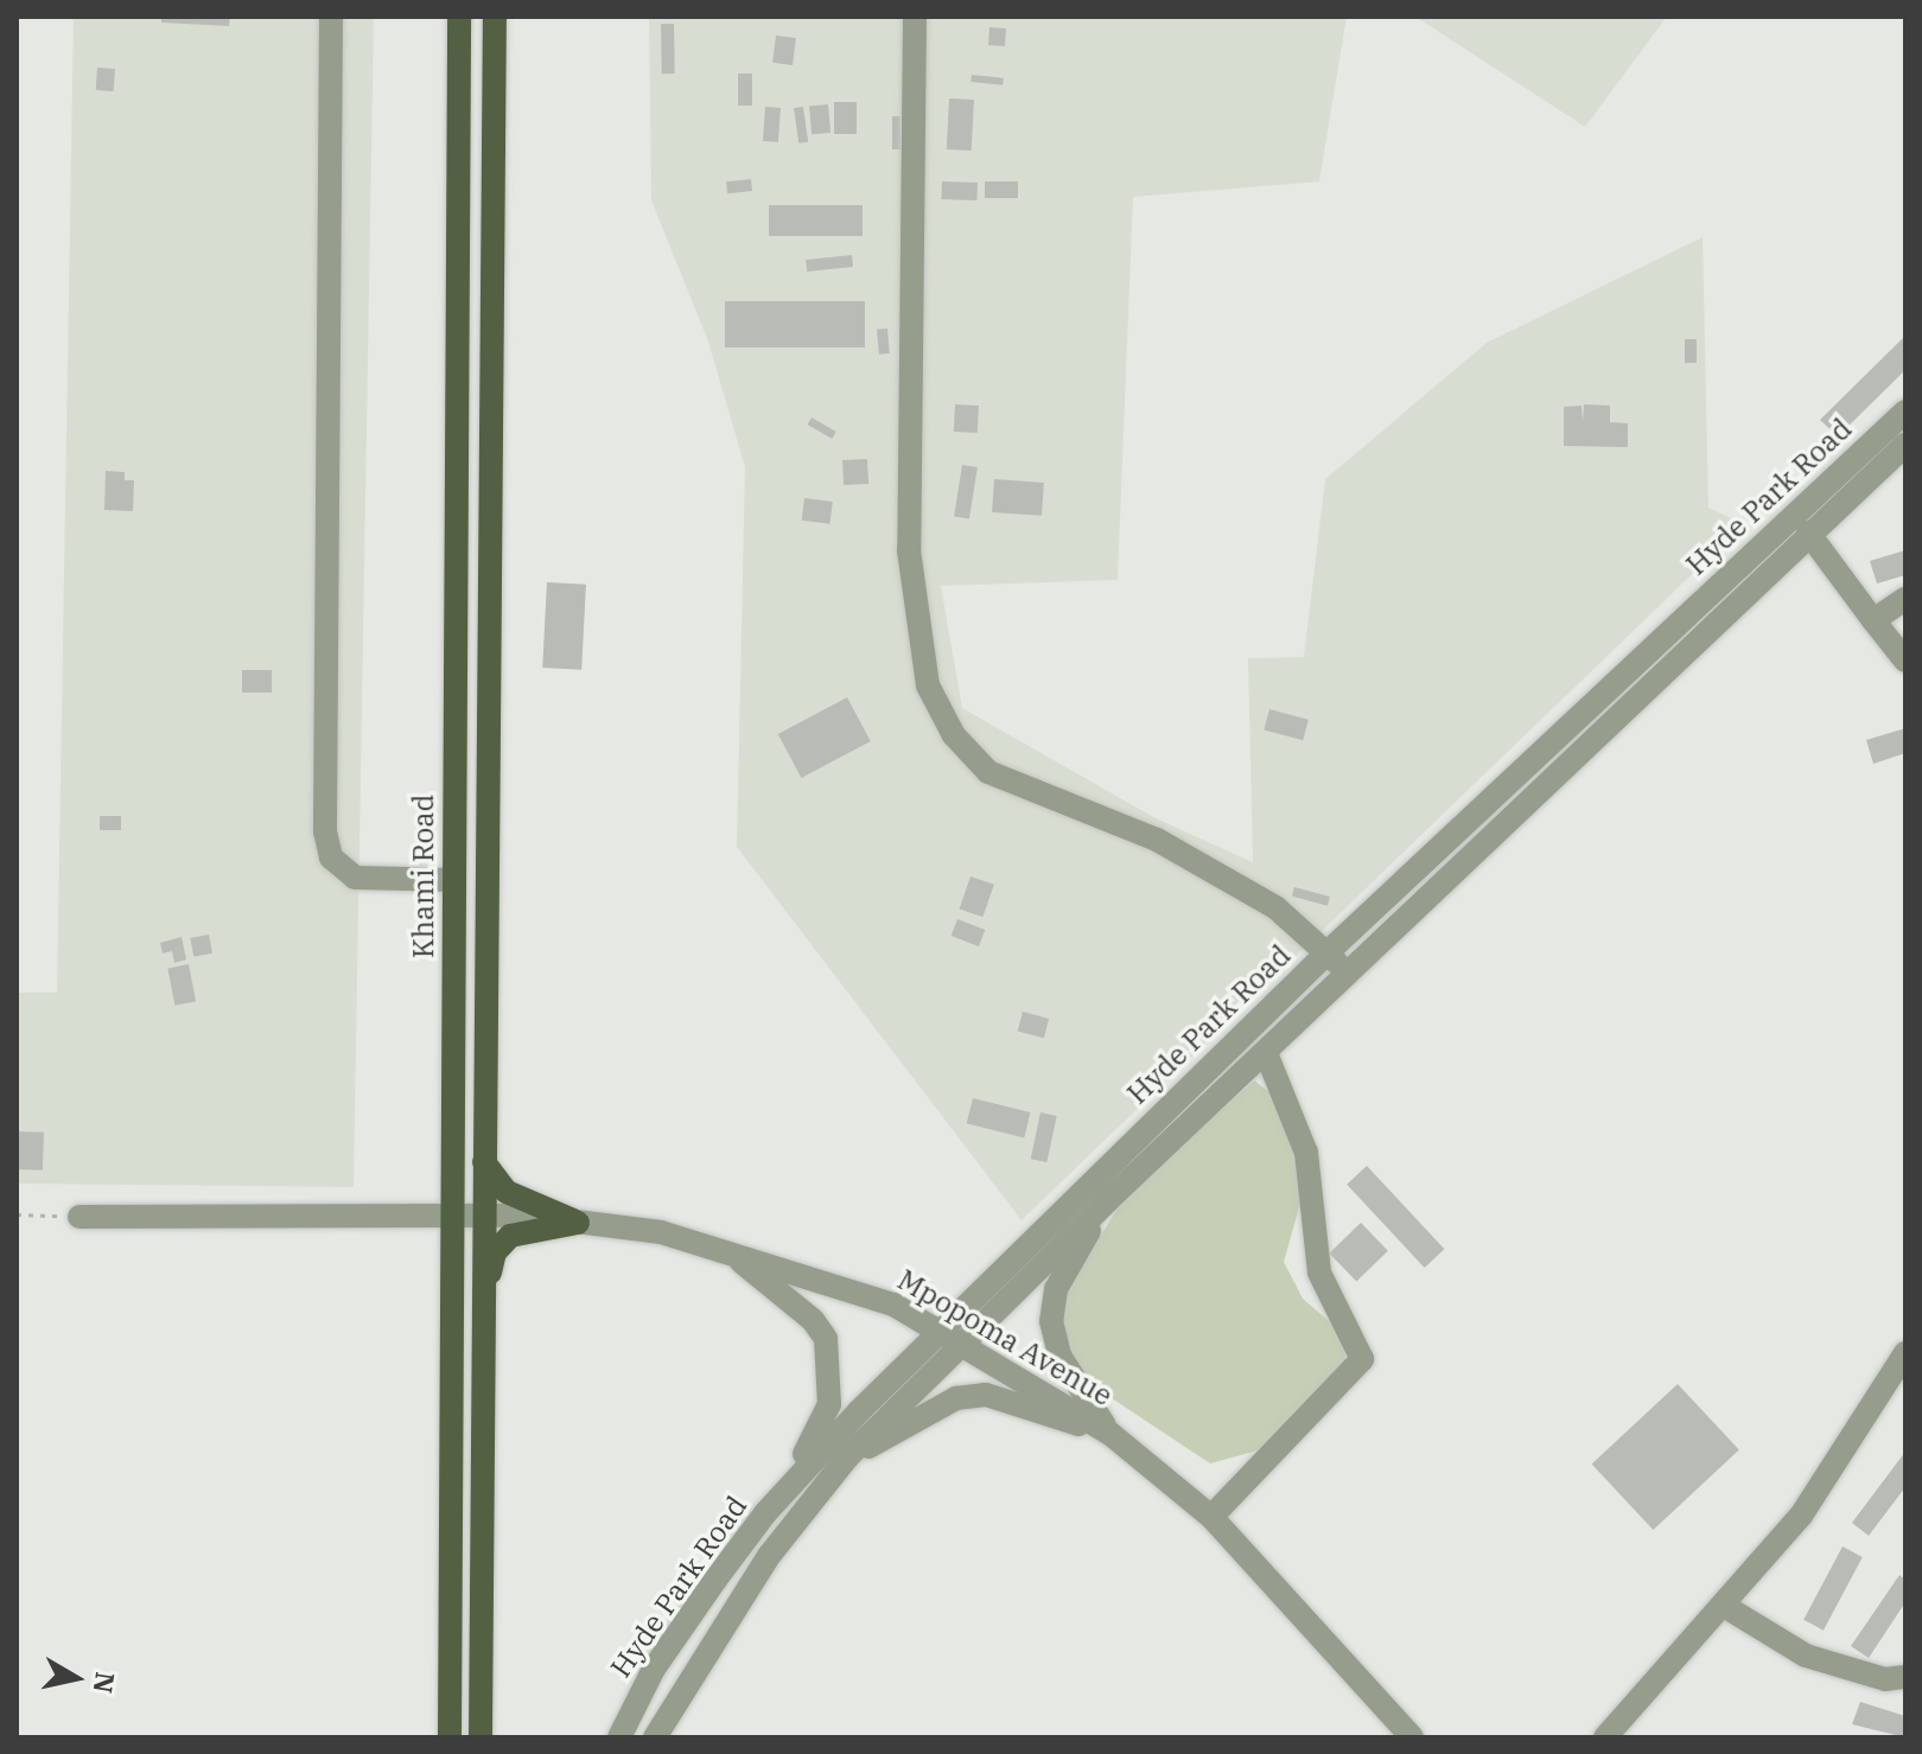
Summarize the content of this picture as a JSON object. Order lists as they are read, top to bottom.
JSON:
{
  "streets": {
    "main road": ["Khami Road"],
    "street": ["Hyde Park Road", "Mpopoma Avenue"]
  },
  "crossings": [
    ["Hyde Park Road", "Mpopoma Avenue"],
    ["Khami Road", "Mpopoma Avenue"]
  ],
  "north": "right"
}
